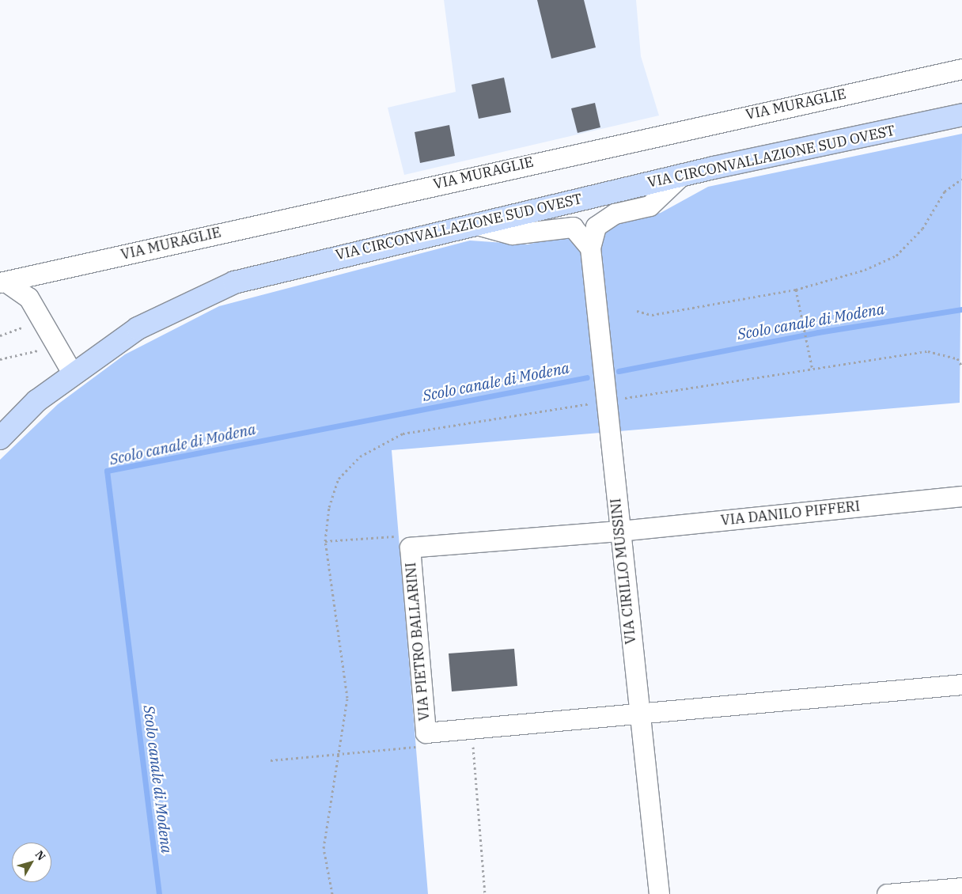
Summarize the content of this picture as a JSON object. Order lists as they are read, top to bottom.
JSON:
{
  "streets": {
    "main road": ["VIA CIRCONVALLAZIONE SUD OVEST"],
    "street": [
      "VIA MURAGLIE",
      "VIA DANILO PIFFERI",
      "VIA CIRILLO MUSSINI",
      "VIA PIETRO BALLARINI"
    ]
  },
  "crossings": [
    ["VIA MURAGLIE", "VIA CIRCONVALLAZIONE SUD OVEST"],
    ["VIA DANILO PIFFERI", "VIA CIRILLO MUSSINI"],
    ["VIA DANILO PIFFERI", "VIA PIETRO BALLARINI"],
    ["VIA CIRILLO MUSSINI", "VIA PIETRO BALLARINI"]
  ],
  "water": ["Scolo canale di Modena"],
  "north": "top right"
}
